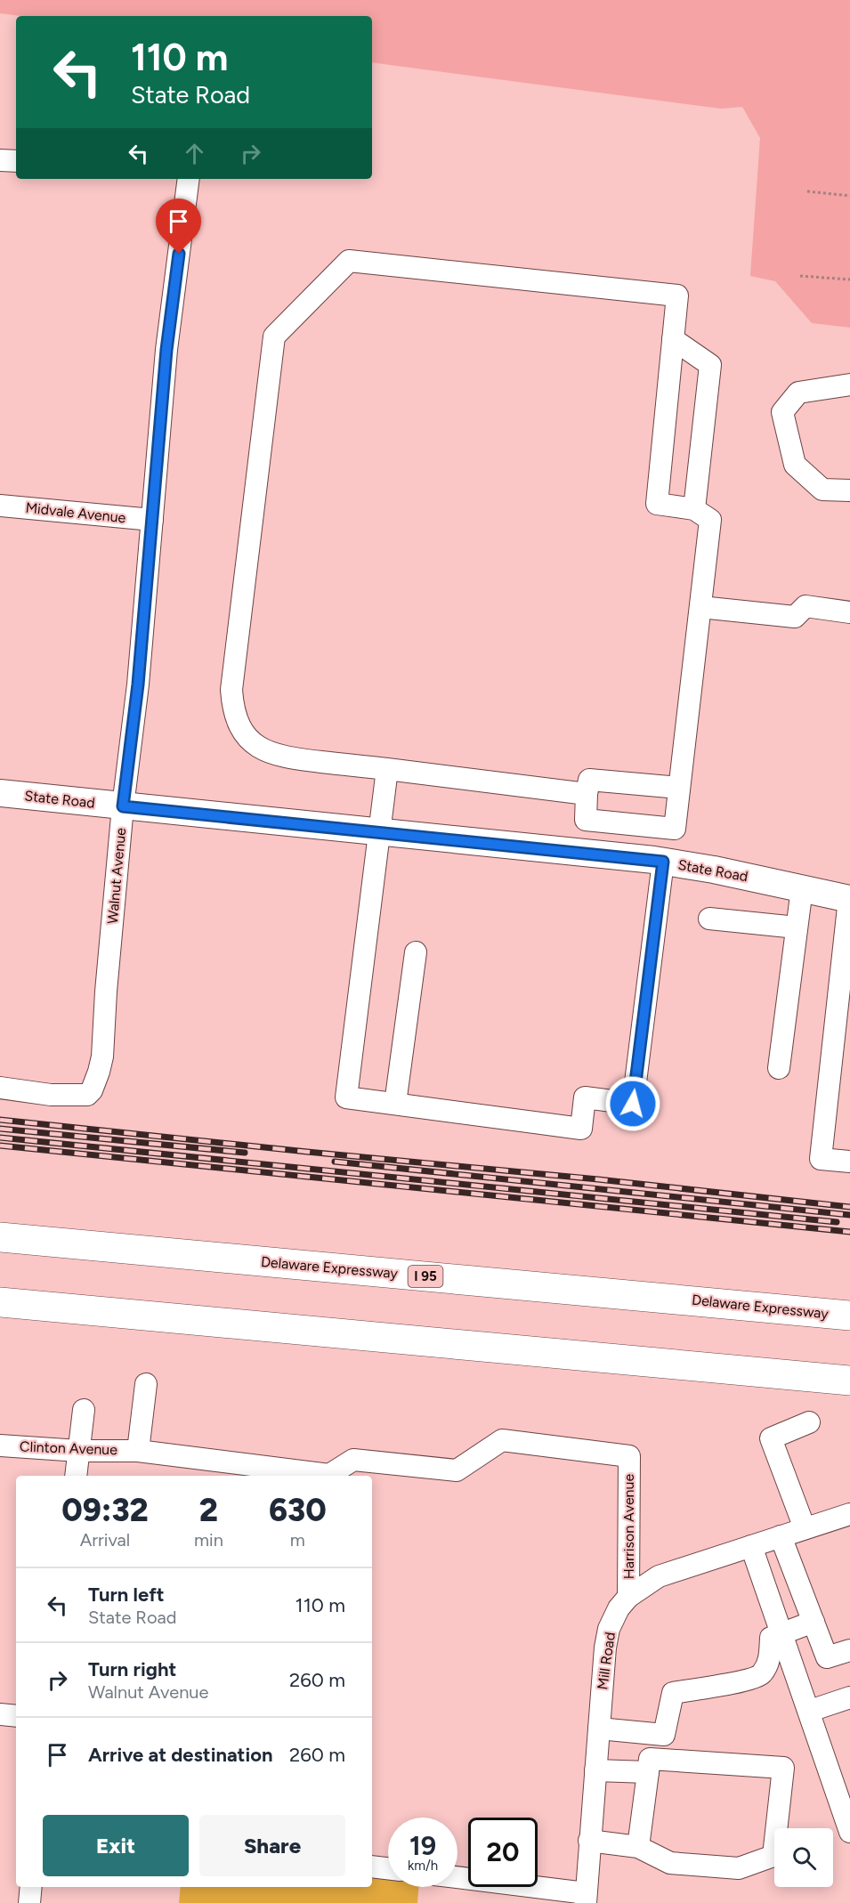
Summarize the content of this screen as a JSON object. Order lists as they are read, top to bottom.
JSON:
{
  "streets": {
    "highway": ["Delaware Expressway", "I 95"],
    "main road": ["State Road"],
    "street": [
      "Midvale Avenue",
      "Walnut Avenue",
      "Clinton Avenue",
      "Harrison Avenue",
      "Mill Road"
    ]
  },
  "crossings": [
    ["Midvale Avenue", "Walnut Avenue"],
    ["State Road", "Walnut Avenue"],
    ["Clinton Avenue", "Harrison Avenue"],
    ["Harrison Avenue", "Mill Road"]
  ],
  "page": {
    "turn": ["110 m", "State Road"],
    "eta": [
      "09:32",
      "Arrival",
      "2",
      "min",
      "630",
      "m"
    ],
    "list": [
      {
        "name": "Turn left",
        "note": "State Road",
        "value": "110 m"
      },
      {
        "name": "Turn right",
        "note": "Walnut Avenue",
        "value": "260 m"
      },
      {
        "name": "Arrive at destination",
        "value": "260 m"
      }
    ],
    "buttons": ["Exit", "Share"],
    "speed": "19 km/h",
    "limit": "20"
  }
}
